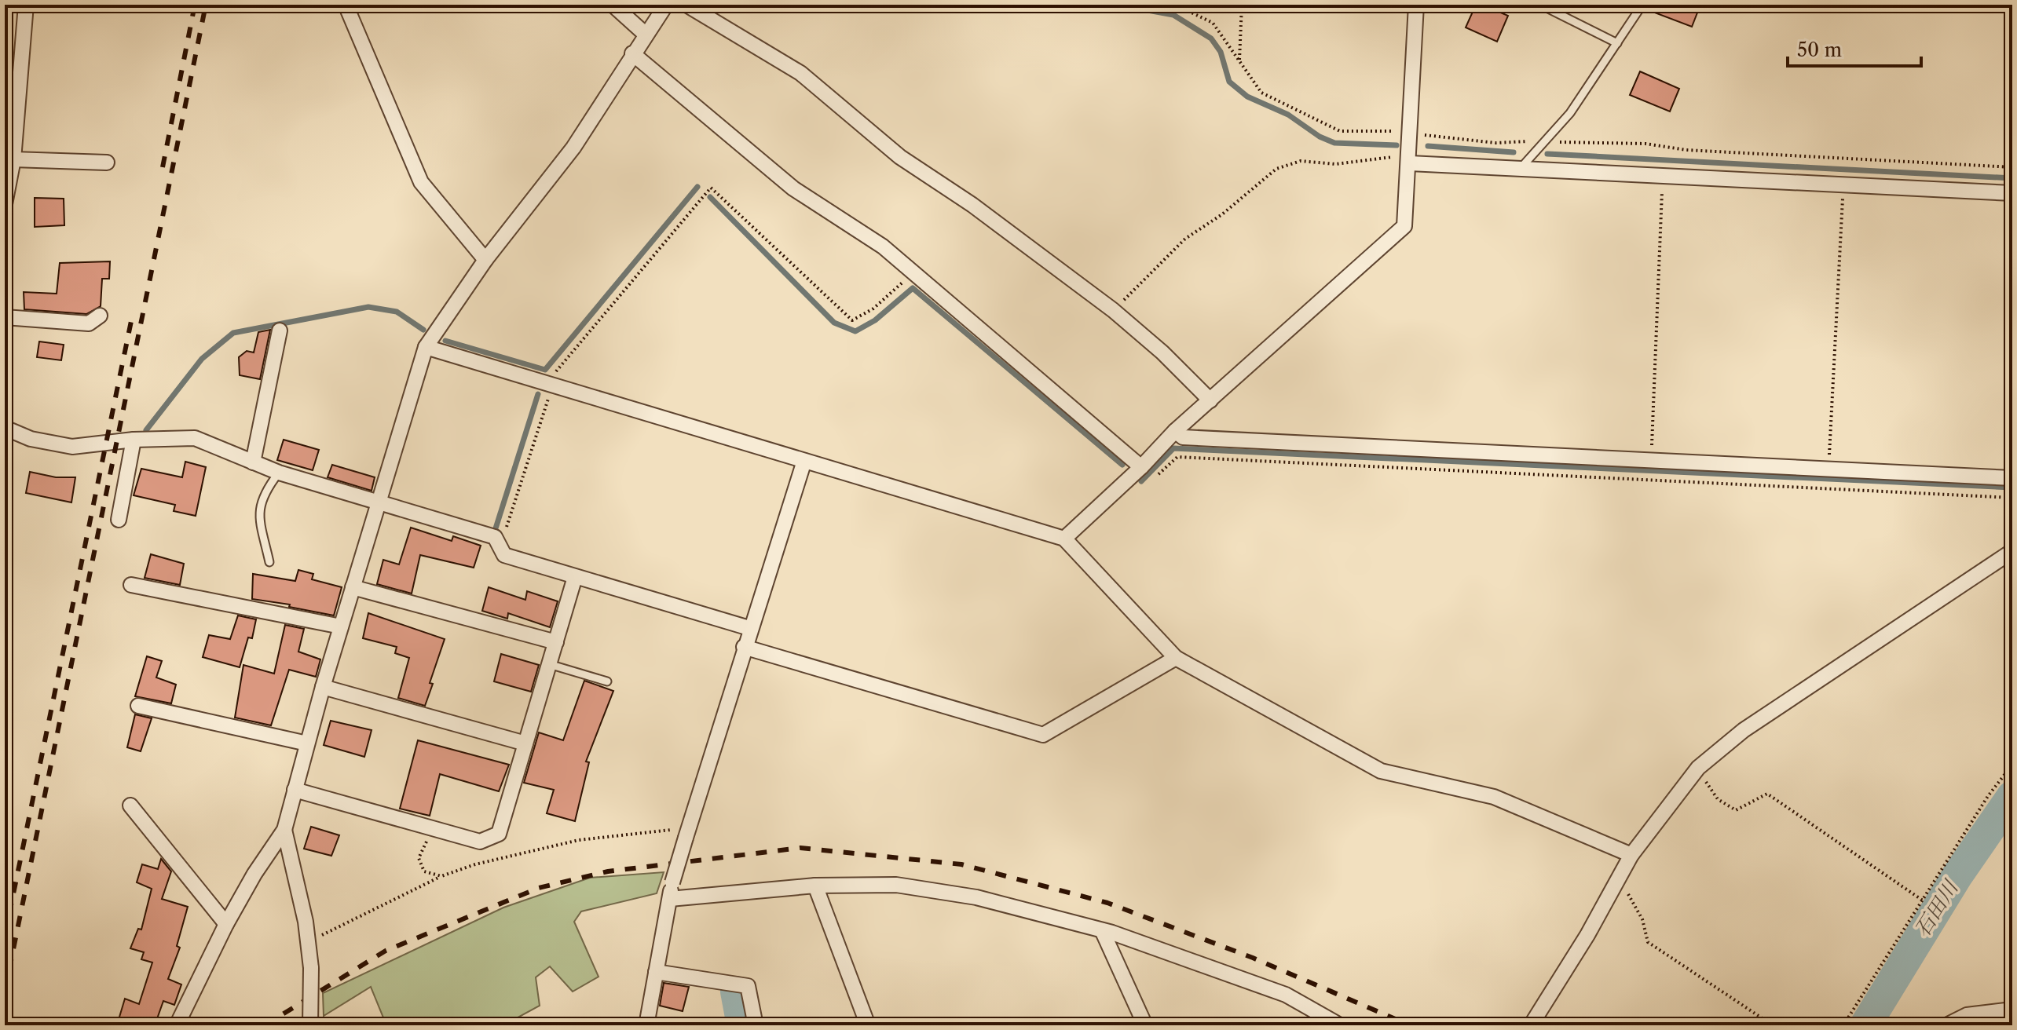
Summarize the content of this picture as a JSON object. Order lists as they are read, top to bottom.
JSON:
{
  "water": ["石田川"],
  "scale_bar": "50 m"
}
